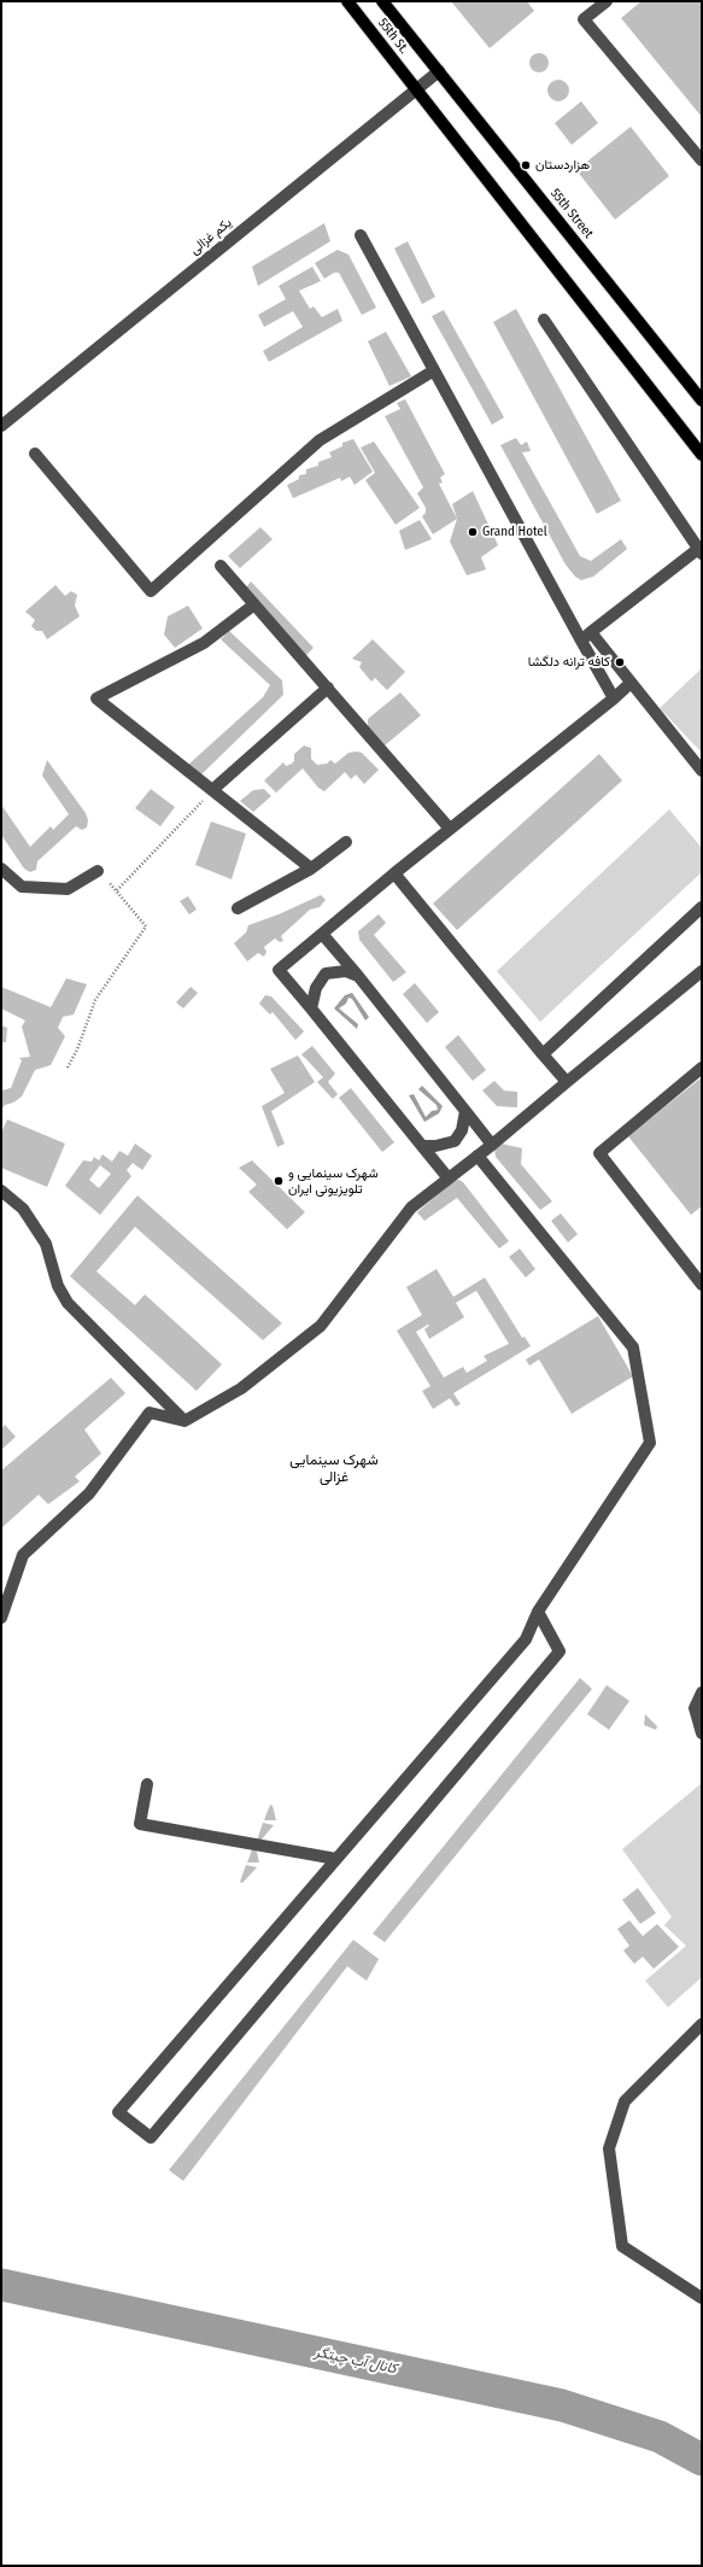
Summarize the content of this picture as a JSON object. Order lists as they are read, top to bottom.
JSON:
{
  "streets": {
    "main road": ["55th St.", "55th Street"],
    "street": ["یکم غزالی"]
  },
  "crossings": [
    ["55th St.", "یکم غزالی"],
    ["55th Street", "یکم غزالی"]
  ],
  "districts": ["شهرک سینمایی غزالی"],
  "water": ["کانال آب چیتگر"],
  "places": [
    "هزاردستان",
    "Grand Hotel",
    "کافه ترانه دلگشا",
    "شهرک سینمایی و تلویزیونی ایران"
  ]
}
